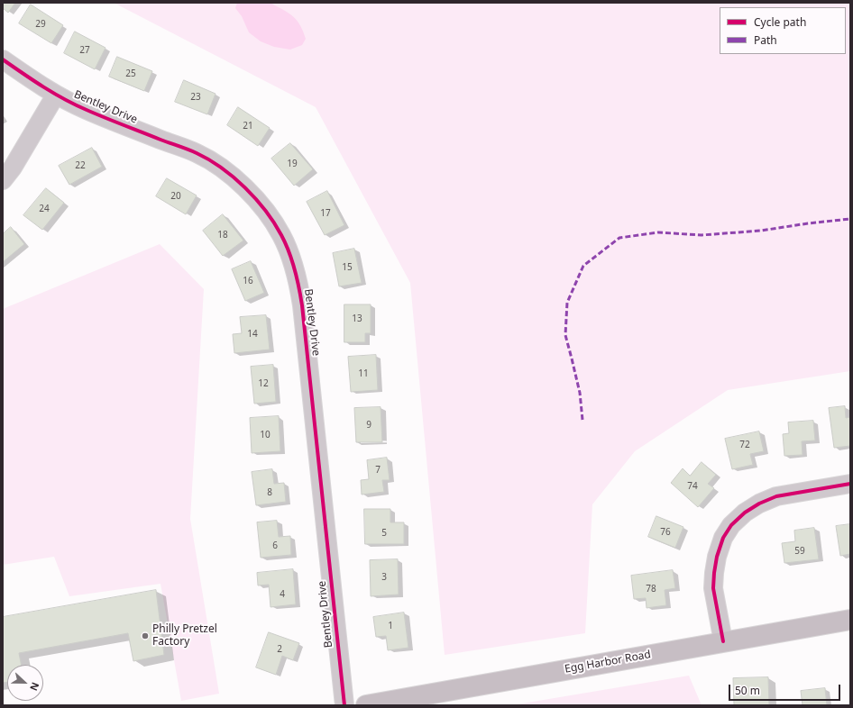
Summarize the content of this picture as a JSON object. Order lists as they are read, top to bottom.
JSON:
{
  "streets": {
    "main road": ["Egg Harbor Road"],
    "street": ["Bentley Drive"]
  },
  "places": ["Philly Pretzel Factory"],
  "house_numbers": [
    "29",
    "27",
    "25",
    "23",
    "21",
    "19",
    "22",
    "20",
    "24",
    "17",
    "18",
    "15",
    "16",
    "13",
    "14",
    "11",
    "12",
    "9",
    "10",
    "72",
    "7",
    "74",
    "8",
    "76",
    "5",
    "6",
    "59",
    "3",
    "78",
    "4",
    "1",
    "2"
  ],
  "legend": ["Cycle path", "Path"],
  "scale_bar": "50 m",
  "north": "right"
}
